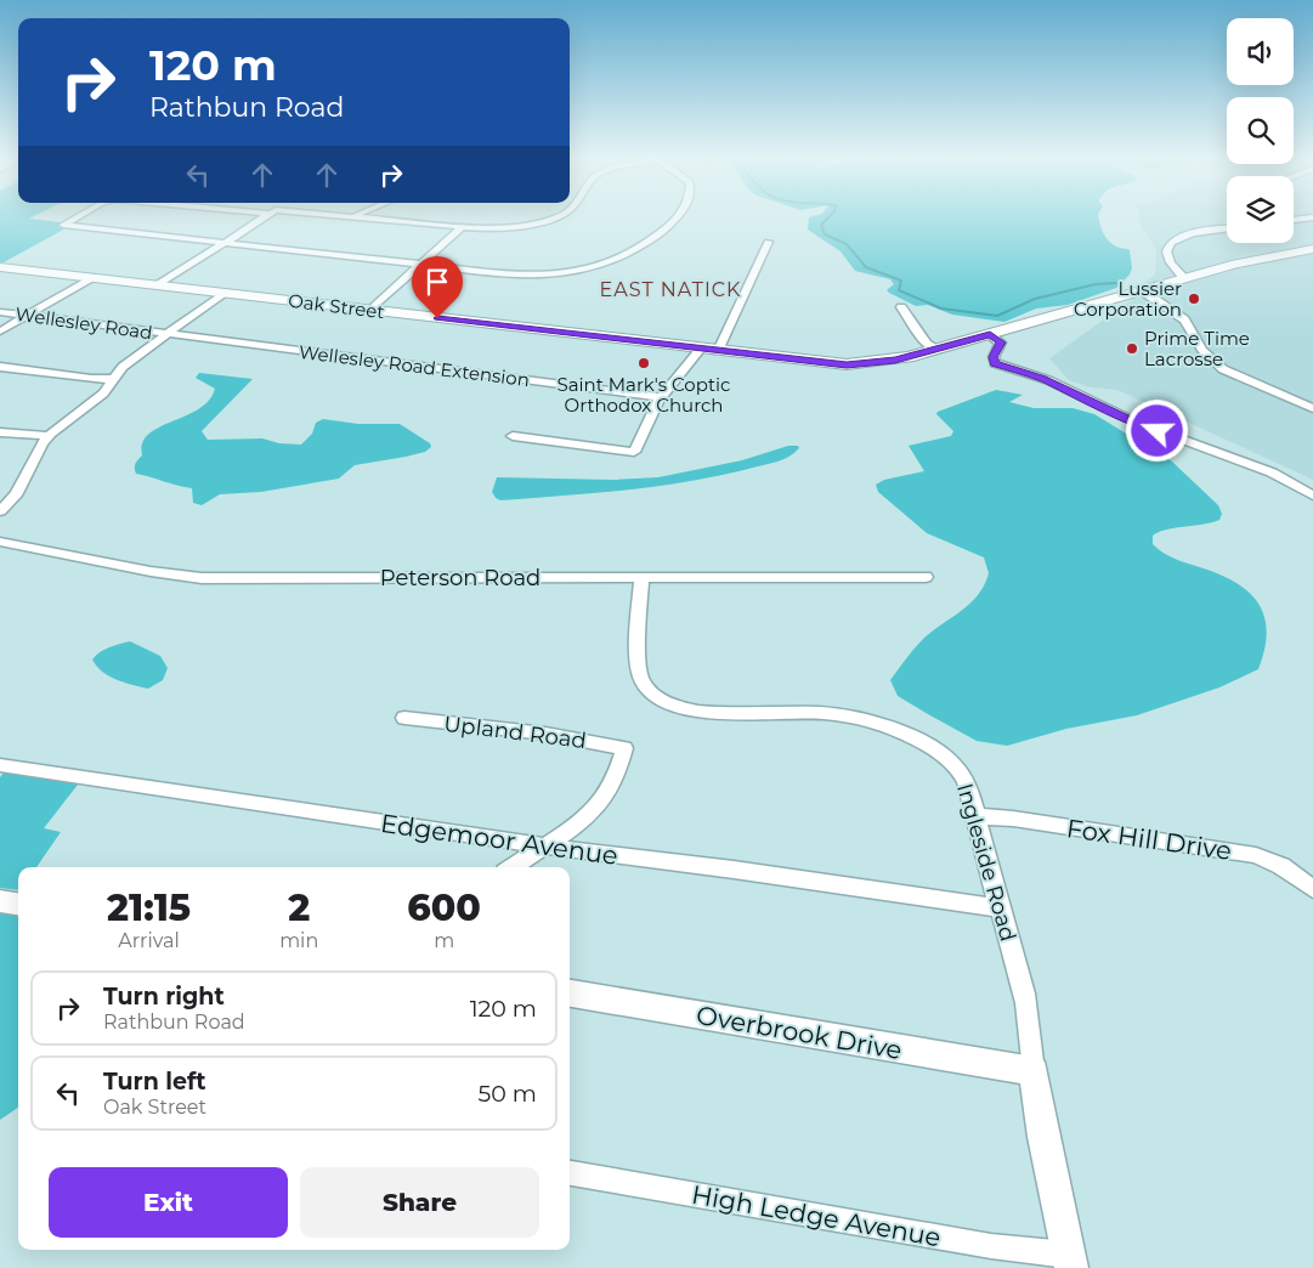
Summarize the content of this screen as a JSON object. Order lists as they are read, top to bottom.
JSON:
{
  "streets": {
    "main road": ["Oak Street"],
    "street": [
      "Wellesley Road",
      "Wellesley Road Extension",
      "Peterson Road",
      "Upland Road",
      "Edgemoor Avenue",
      "Fox Hill Drive",
      "Ingleside Road",
      "Overbrook Drive",
      "High Ledge Avenue"
    ]
  },
  "crossings": [
    ["Wellesley Road", "Wellesley Road Extension"],
    ["Peterson Road", "Ingleside Road"],
    ["Upland Road", "Edgemoor Avenue"],
    ["Edgemoor Avenue", "Ingleside Road"],
    ["Fox Hill Drive", "Ingleside Road"],
    ["Ingleside Road", "Overbrook Drive"]
  ],
  "districts": ["EAST NATICK"],
  "places": ["Lussier Corporation", "Prime Time Lacrosse", "Saint Mark's Coptic Orthodox Church"],
  "page": {
    "turn": ["120 m", "Rathbun Road"],
    "eta": [
      "21:15",
      "Arrival",
      "2",
      "min",
      "600",
      "m"
    ],
    "list": [
      {
        "name": "Turn right",
        "note": "Rathbun Road",
        "value": "120 m"
      },
      {
        "name": "Turn left",
        "note": "Oak Street",
        "value": "50 m"
      }
    ],
    "buttons": ["Exit", "Share"]
  }
}
